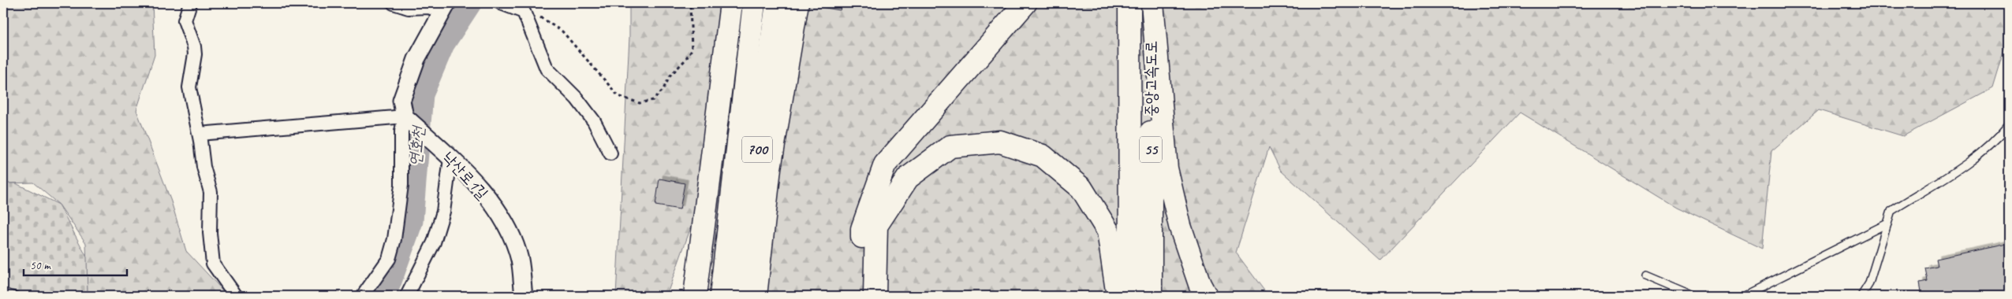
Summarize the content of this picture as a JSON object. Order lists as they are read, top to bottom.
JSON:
{
  "streets": {
    "highway": ["중앙고속도로", "700", "55"],
    "street": ["낙산로1길"]
  },
  "water": ["연호천"],
  "scale_bar": "50 m"
}
